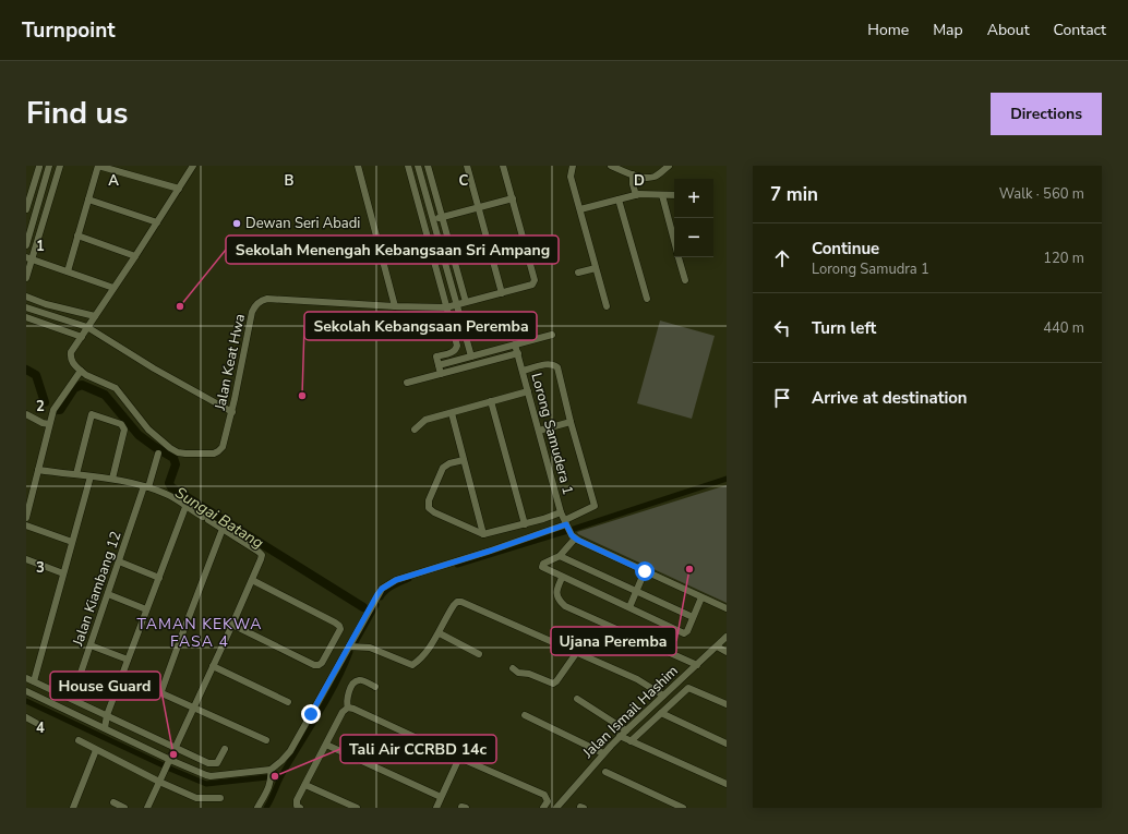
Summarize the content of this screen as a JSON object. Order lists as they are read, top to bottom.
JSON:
{
  "streets": {
    "street": [
      "Jalan Keat Hwa",
      "Lorong Samudera 1",
      "Jalan Kiambang 12",
      "Jalan Ismail Hashim"
    ]
  },
  "districts": ["TAMAN KEKWA FASA 4"],
  "water": ["Sungai Batang"],
  "places": [
    "Dewan Seri Abadi",
    "Sekolah Menengah Kebangsaan Sri Ampang",
    "Sekolah Kebangsaan Peremba",
    "Ujana Peremba",
    "House Guard",
    "Tali Air CCRBD 14c"
  ],
  "page": {
    "header": "Turnpoint",
    "nav": [
      "Home",
      "Map",
      "About",
      "Contact"
    ],
    "title": "Find us",
    "buttons": "Directions",
    "heading": ["7 min", "Walk · 560 m"],
    "map_buttons": ["+", "−"],
    "list": [
      ["Continue", "Lorong Samudra 1", "120 m"],
      ["Turn left", "440 m"],
      "Arrive at destination"
    ]
  },
  "grid": {
    "columns": [
      "A",
      "B",
      "C",
      "D"
    ],
    "rows": [
      "1",
      "2",
      "3",
      "4"
    ]
  }
}
